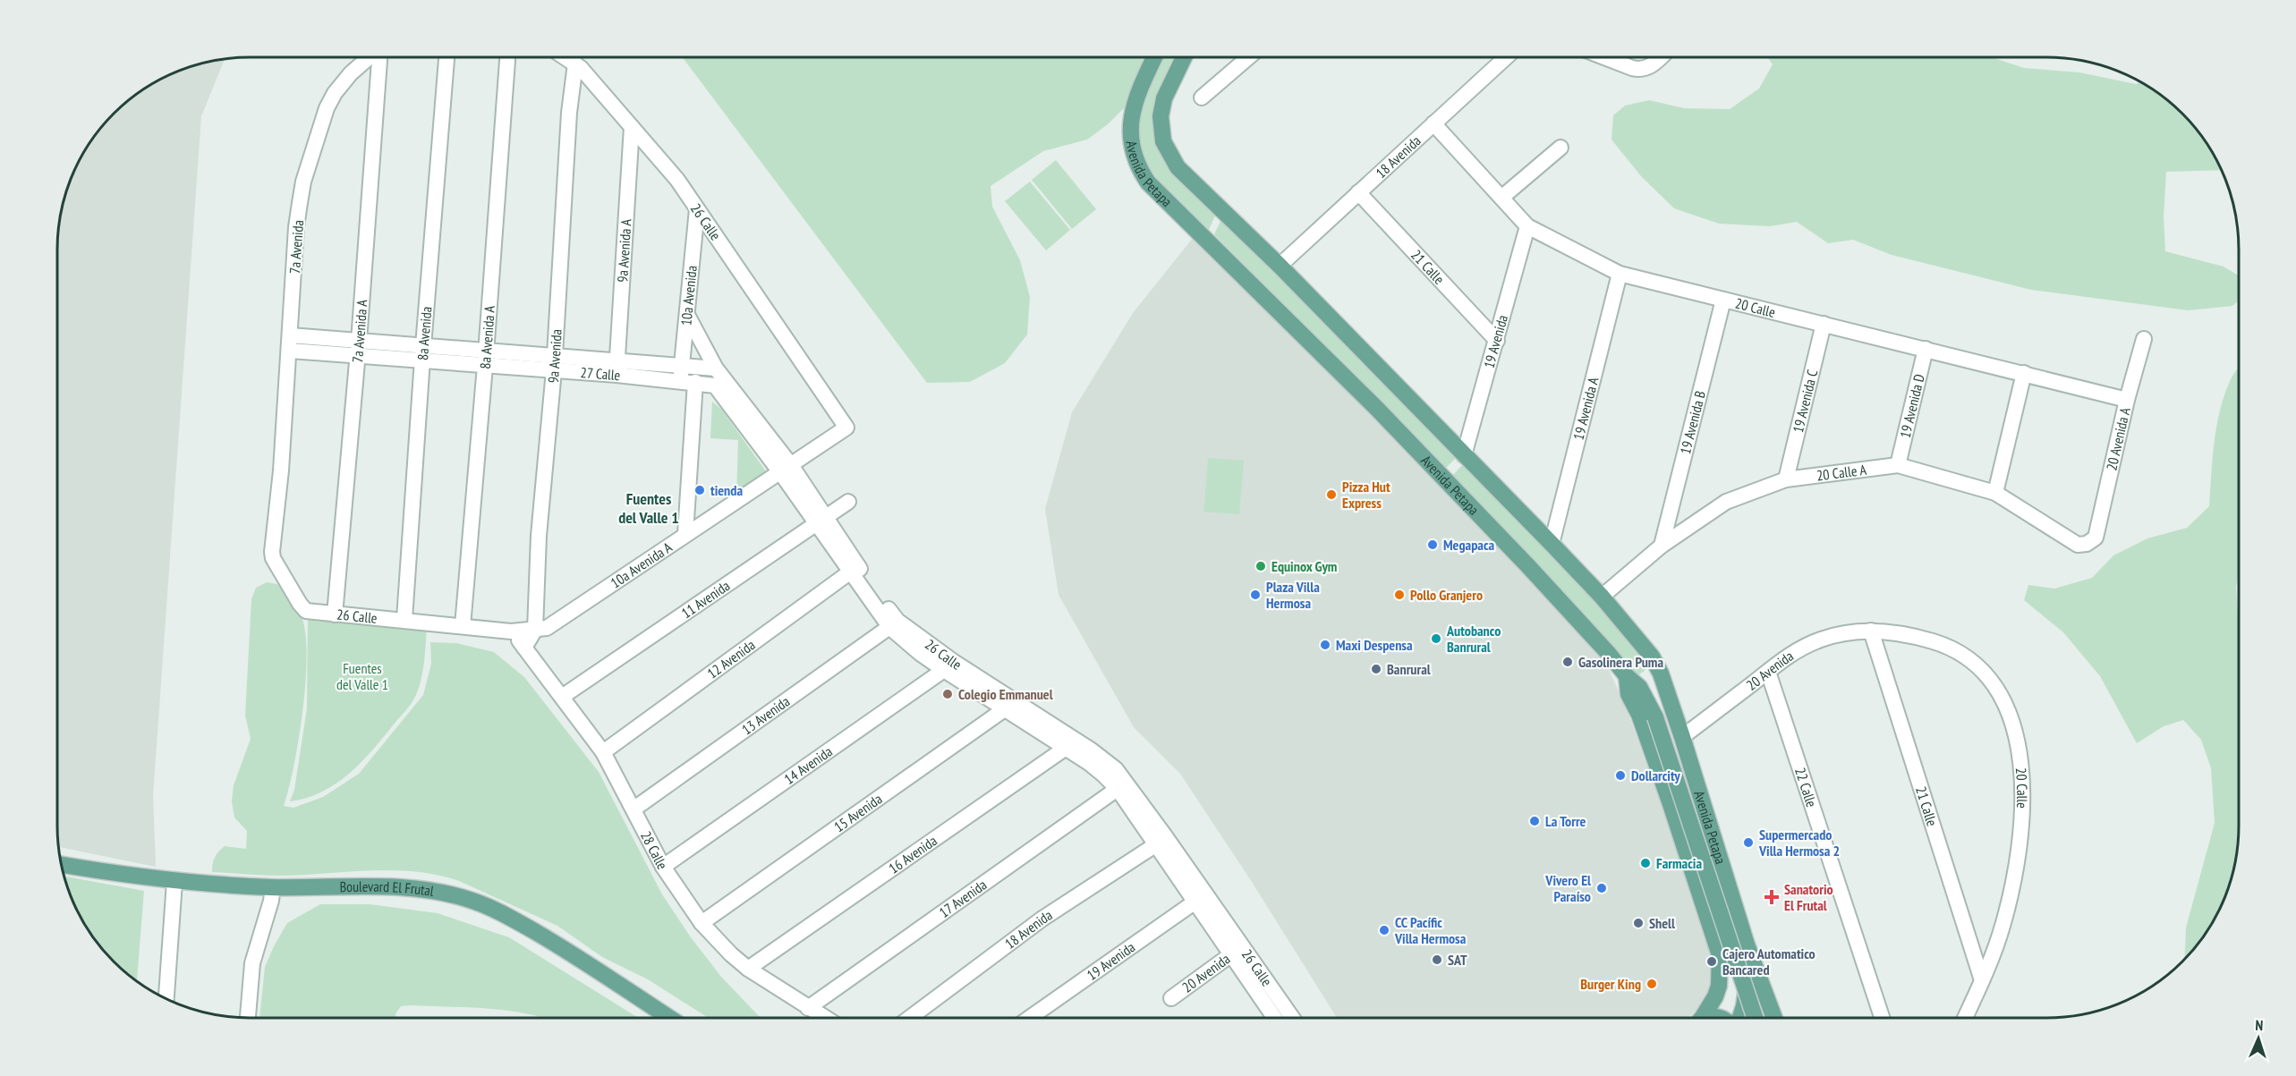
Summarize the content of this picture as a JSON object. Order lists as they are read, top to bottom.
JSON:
{
  "streets": {
    "main road": ["Avenida Petapa", "Boulevard El Frutal"],
    "street": [
      "18 Avenida",
      "26 Calle",
      "7a Avenida",
      "9a Avenida A",
      "21 Calle",
      "10a Avenida",
      "20 Calle",
      "7a Avenida A",
      "8a Avenida",
      "8a Avenida A",
      "19 Avenida",
      "9a Avenida",
      "27 Calle",
      "19 Avenida C",
      "19 Avenida D",
      "19 Avenida A",
      "19 Avenida B",
      "20 Avenida A",
      "20 Calle A",
      "10a Avenida A",
      "11 Avenida",
      "12 Avenida",
      "20 Avenida",
      "13 Avenida",
      "14 Avenida",
      "22 Calle",
      "15 Avenida",
      "28 Calle",
      "16 Avenida",
      "17 Avenida"
    ]
  },
  "crossings": [
    ["18 Avenida", "Avenida Petapa"],
    ["18 Avenida", "26 Calle"],
    ["18 Avenida", "21 Calle"],
    ["18 Avenida", "20 Calle"],
    ["Avenida Petapa", "19 Avenida"],
    ["Avenida Petapa", "19 Avenida A"],
    ["Avenida Petapa", "20 Calle A"],
    ["Avenida Petapa", "20 Avenida"],
    ["26 Calle", "7a Avenida"],
    ["26 Calle", "9a Avenida A"],
    ["26 Calle", "10a Avenida"],
    ["26 Calle", "7a Avenida A"],
    ["26 Calle", "8a Avenida"],
    ["26 Calle", "8a Avenida A"],
    ["26 Calle", "19 Avenida"],
    ["26 Calle", "9a Avenida"],
    ["26 Calle", "27 Calle"],
    ["26 Calle", "10a Avenida A"],
    ["26 Calle", "11 Avenida"],
    ["26 Calle", "12 Avenida"],
    ["26 Calle", "20 Avenida"],
    ["26 Calle", "13 Avenida"],
    ["26 Calle", "14 Avenida"],
    ["26 Calle", "15 Avenida"],
    ["26 Calle", "28 Calle"],
    ["26 Calle", "16 Avenida"],
    ["26 Calle", "17 Avenida"],
    ["7a Avenida", "27 Calle"],
    ["9a Avenida A", "27 Calle"],
    ["21 Calle", "20 Calle"],
    ["21 Calle", "19 Avenida"],
    ["21 Calle", "20 Avenida"],
    ["10a Avenida", "27 Calle"],
    ["10a Avenida", "10a Avenida A"],
    ["20 Calle", "19 Avenida"],
    ["20 Calle", "19 Avenida C"],
    ["20 Calle", "19 Avenida D"],
    ["20 Calle", "19 Avenida A"],
    ["20 Calle", "19 Avenida B"],
    ["20 Calle", "20 Avenida A"],
    ["20 Calle", "20 Avenida"],
    ["7a Avenida A", "27 Calle"],
    ["8a Avenida", "27 Calle"],
    ["8a Avenida A", "27 Calle"],
    ["9a Avenida", "27 Calle"],
    ["9a Avenida", "28 Calle"],
    ["19 Avenida C", "20 Calle A"],
    ["19 Avenida D", "20 Calle A"],
    ["19 Avenida B", "20 Calle A"],
    ["20 Avenida A", "20 Calle A"],
    ["11 Avenida", "28 Calle"],
    ["12 Avenida", "28 Calle"],
    ["20 Avenida", "22 Calle"],
    ["13 Avenida", "28 Calle"],
    ["14 Avenida", "28 Calle"],
    ["15 Avenida", "28 Calle"],
    ["28 Calle", "16 Avenida"],
    ["28 Calle", "17 Avenida"]
  ],
  "districts": ["Fuentes del Valle 1"],
  "parks": ["Fuentes del Valle 1"],
  "places": {
    "other": [
      "tienda",
      "Pizza Hut Express",
      "Megapaca",
      "Equinox Gym",
      "Plaza Villa Hermosa",
      "Pollo Granjero",
      "Autobanco Banrural",
      "Maxi Despensa",
      "Gasolinera Puma",
      "Banrural",
      "Colegio Emmanuel",
      "Dollarcity",
      "La Torre",
      "Supermercado Villa Hermosa 2",
      "Farmacia",
      "Vivero El Paraíso",
      "Shell",
      "CC Pacífic Villa Hermosa",
      "SAT",
      "Cajero Automatico Bancared",
      "Burger King"
    ],
    "health": ["Sanatorio El Frutal"]
  },
  "north": "top"
}
